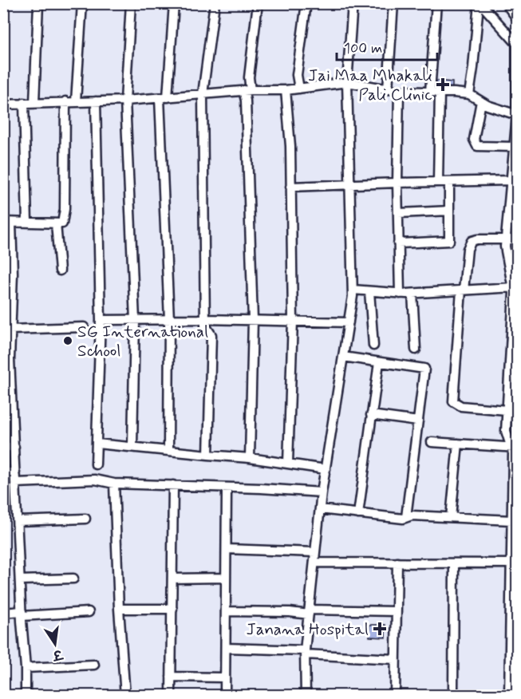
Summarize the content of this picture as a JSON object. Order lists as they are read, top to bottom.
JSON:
{
  "places": {
    "health": ["Jai Maa Mhakali Pali Clinic", "Janana Hospital"],
    "other": ["SG International School"]
  },
  "scale_bar": "100 m",
  "north": "bottom"
}
